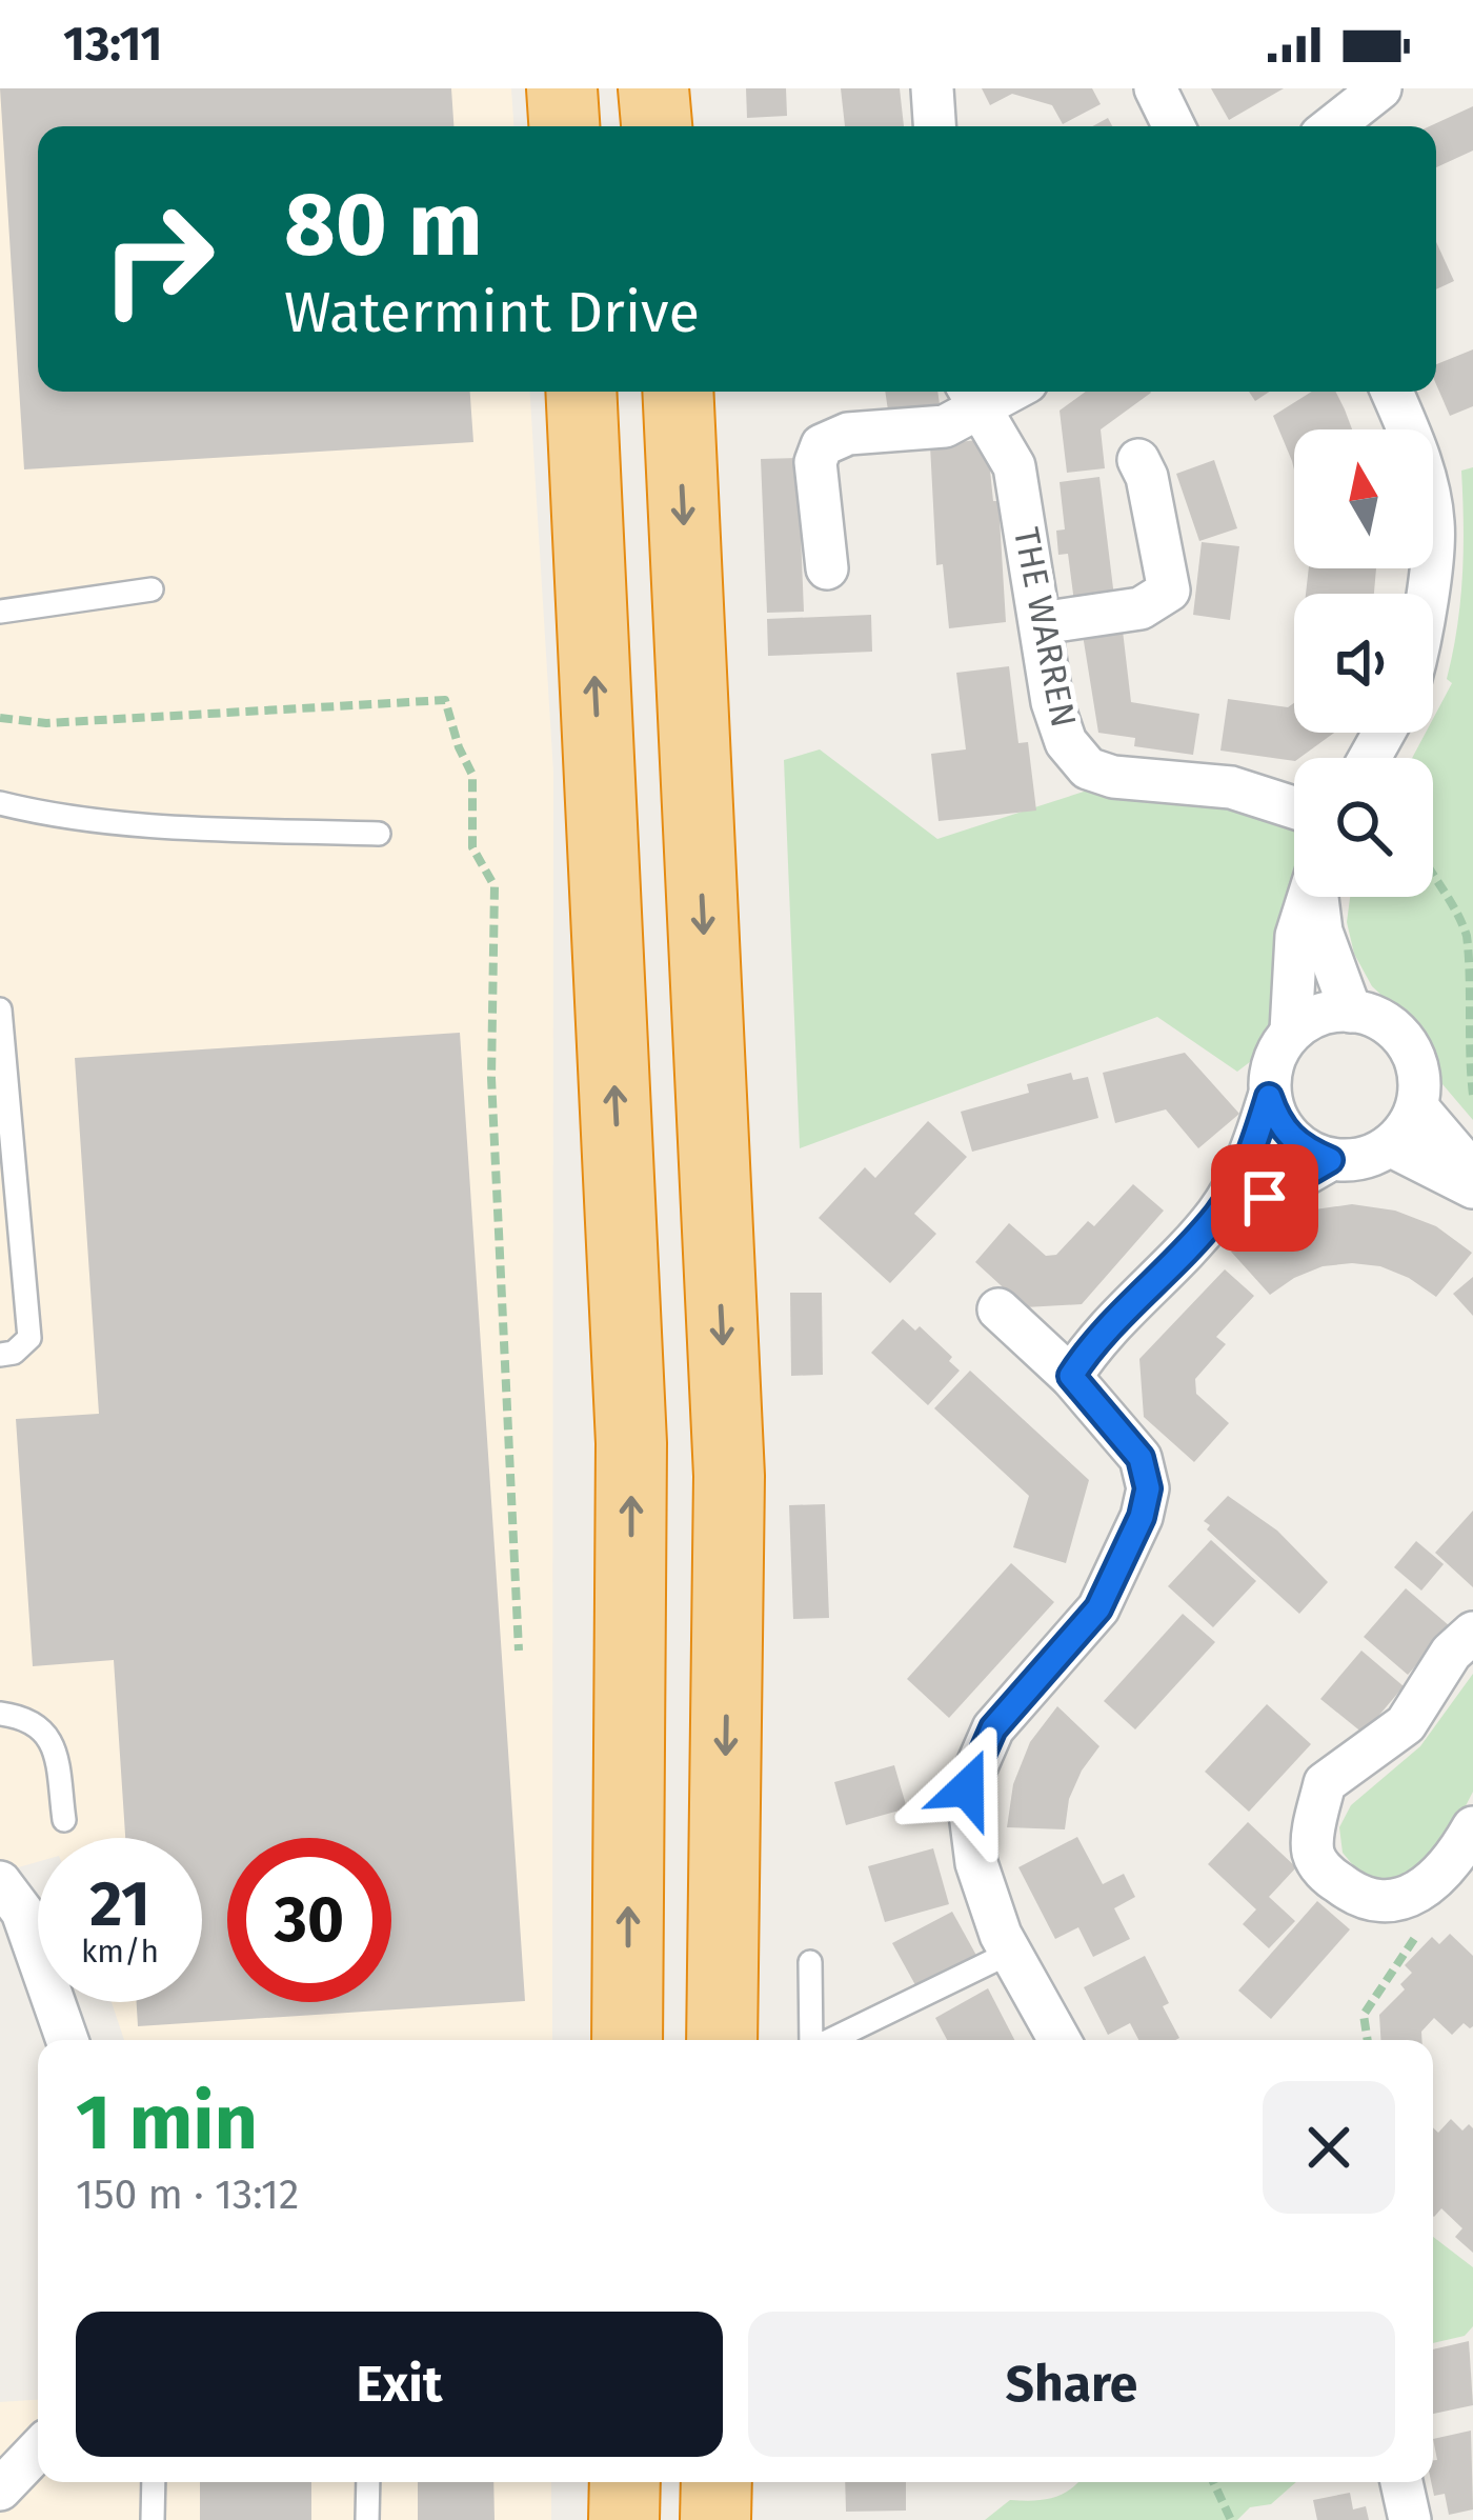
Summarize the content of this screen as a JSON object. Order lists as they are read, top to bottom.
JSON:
{
  "streets": {
    "street": ["THE WARREN"]
  },
  "north": "top",
  "page": {
    "status": "13:11",
    "turn": ["80 m", "Watermint Drive"],
    "speed": "21 km/h",
    "limit": "30",
    "heading": ["1 min", "150 m · 13:12"],
    "buttons": ["Exit", "Share"]
  }
}
